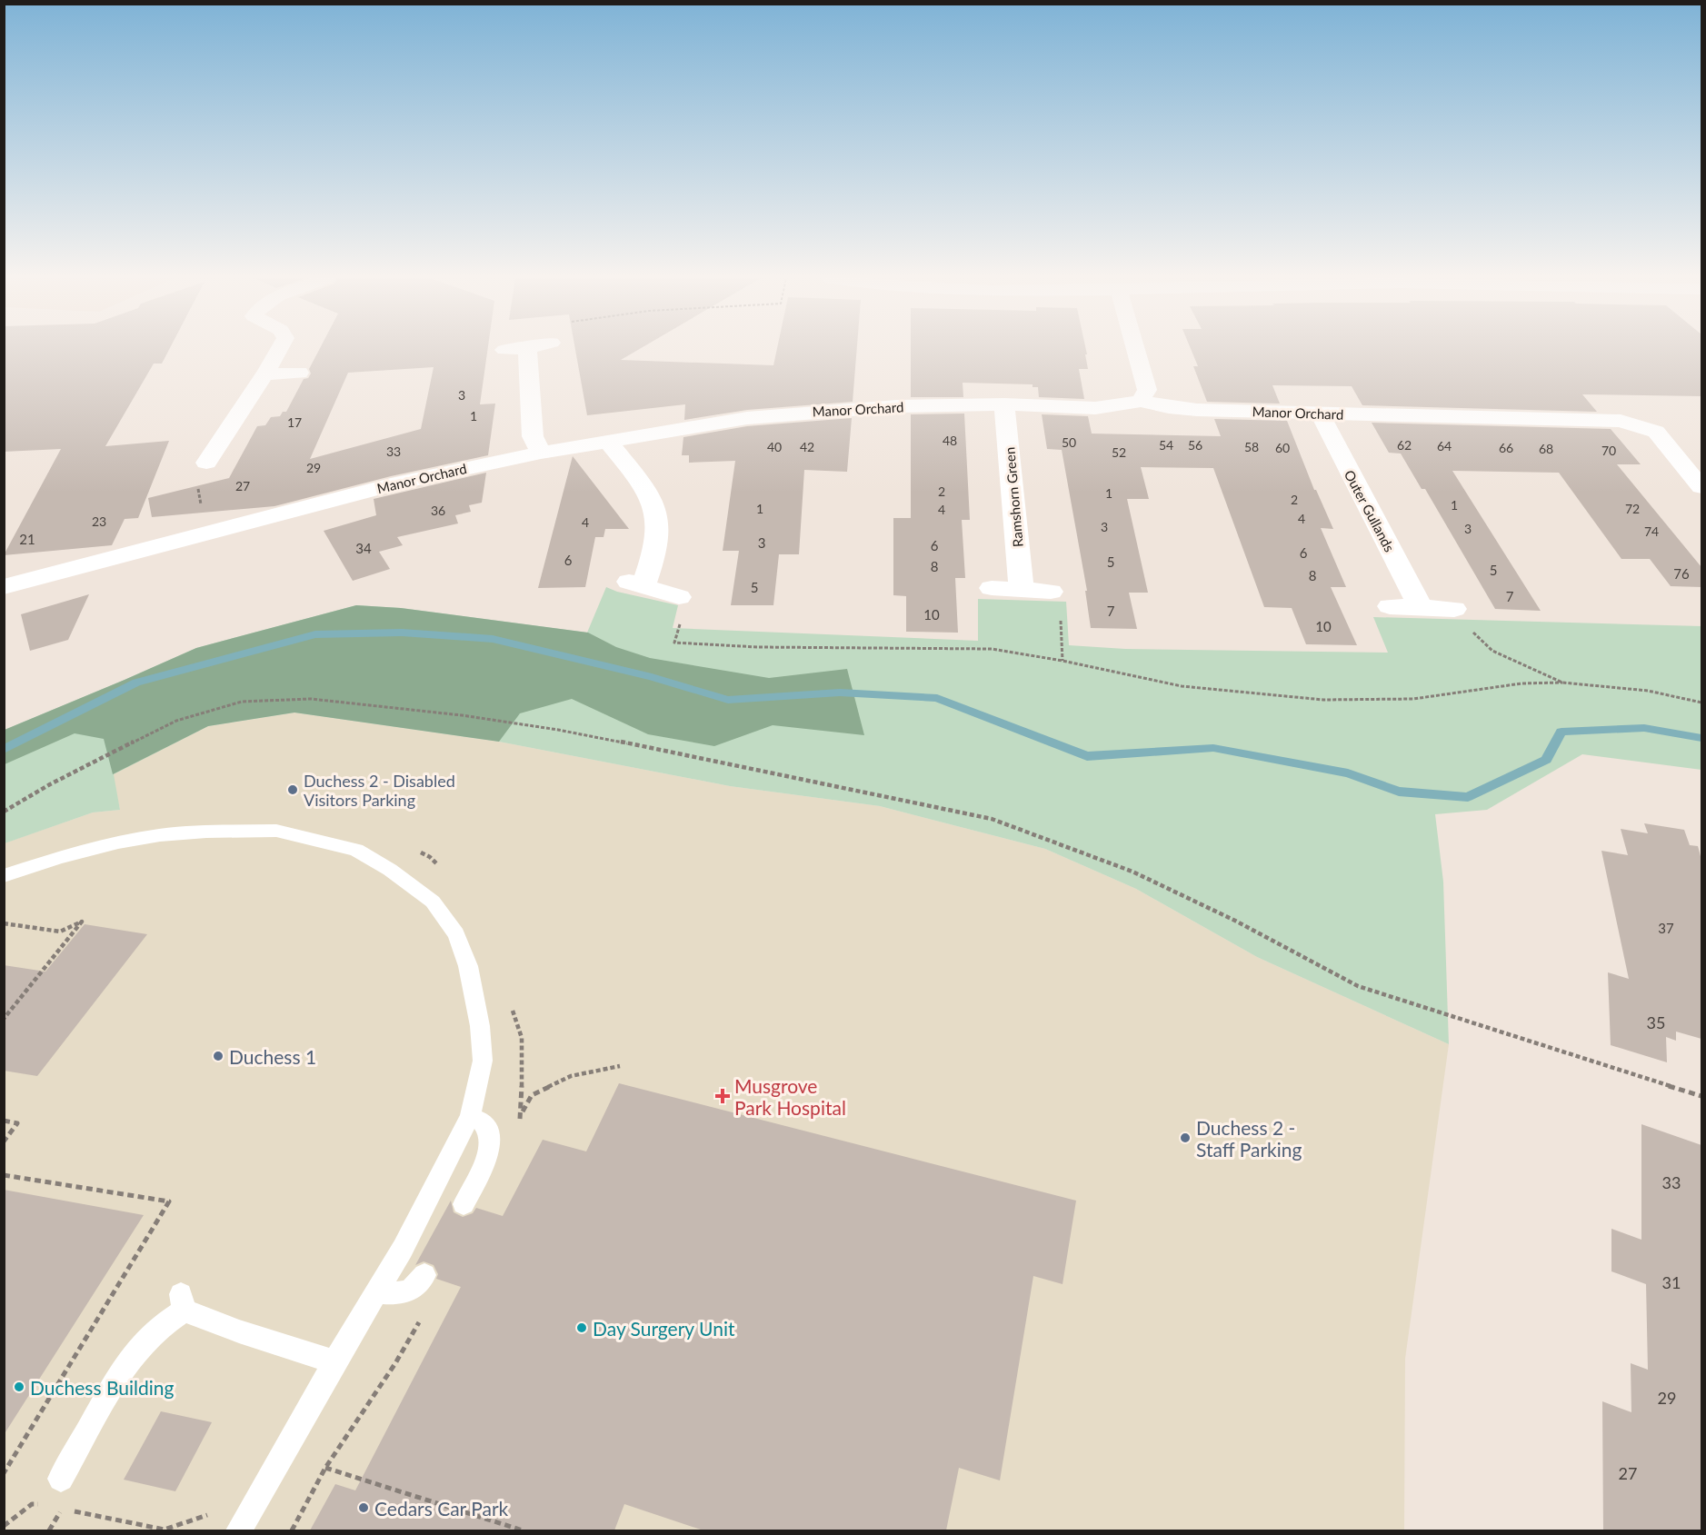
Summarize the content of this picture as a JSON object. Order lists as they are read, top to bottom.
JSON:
{
  "streets": {
    "street": ["Manor Orchard", "Ramshorn Green", "Outer Gullands"]
  },
  "crossings": [
    ["Manor Orchard", "Ramshorn Green"],
    ["Manor Orchard", "Outer Gullands"]
  ],
  "places": {
    "other": [
      "Duchess 2 - Disabled Visitors Parking",
      "Duchess 1",
      "Duchess 2 - Staff Parking",
      "Day Surgery Unit",
      "Duchess Building",
      "Cedars Car Park"
    ],
    "health": ["Musgrove Park Hospital"]
  },
  "house_numbers": [
    "3",
    "1",
    "17",
    "48",
    "50",
    "54",
    "56",
    "62",
    "64",
    "40",
    "42",
    "58",
    "60",
    "66",
    "68",
    "70",
    "33",
    "52",
    "29",
    "27",
    "2",
    "1",
    "2",
    "1",
    "1",
    "72",
    "4",
    "36",
    "4",
    "23",
    "4",
    "3",
    "3",
    "74",
    "21",
    "3",
    "6",
    "34",
    "6",
    "6",
    "5",
    "8",
    "5",
    "76",
    "8",
    "5",
    "7",
    "7",
    "10",
    "10",
    "37",
    "35",
    "33",
    "31",
    "29",
    "27"
  ]
}
